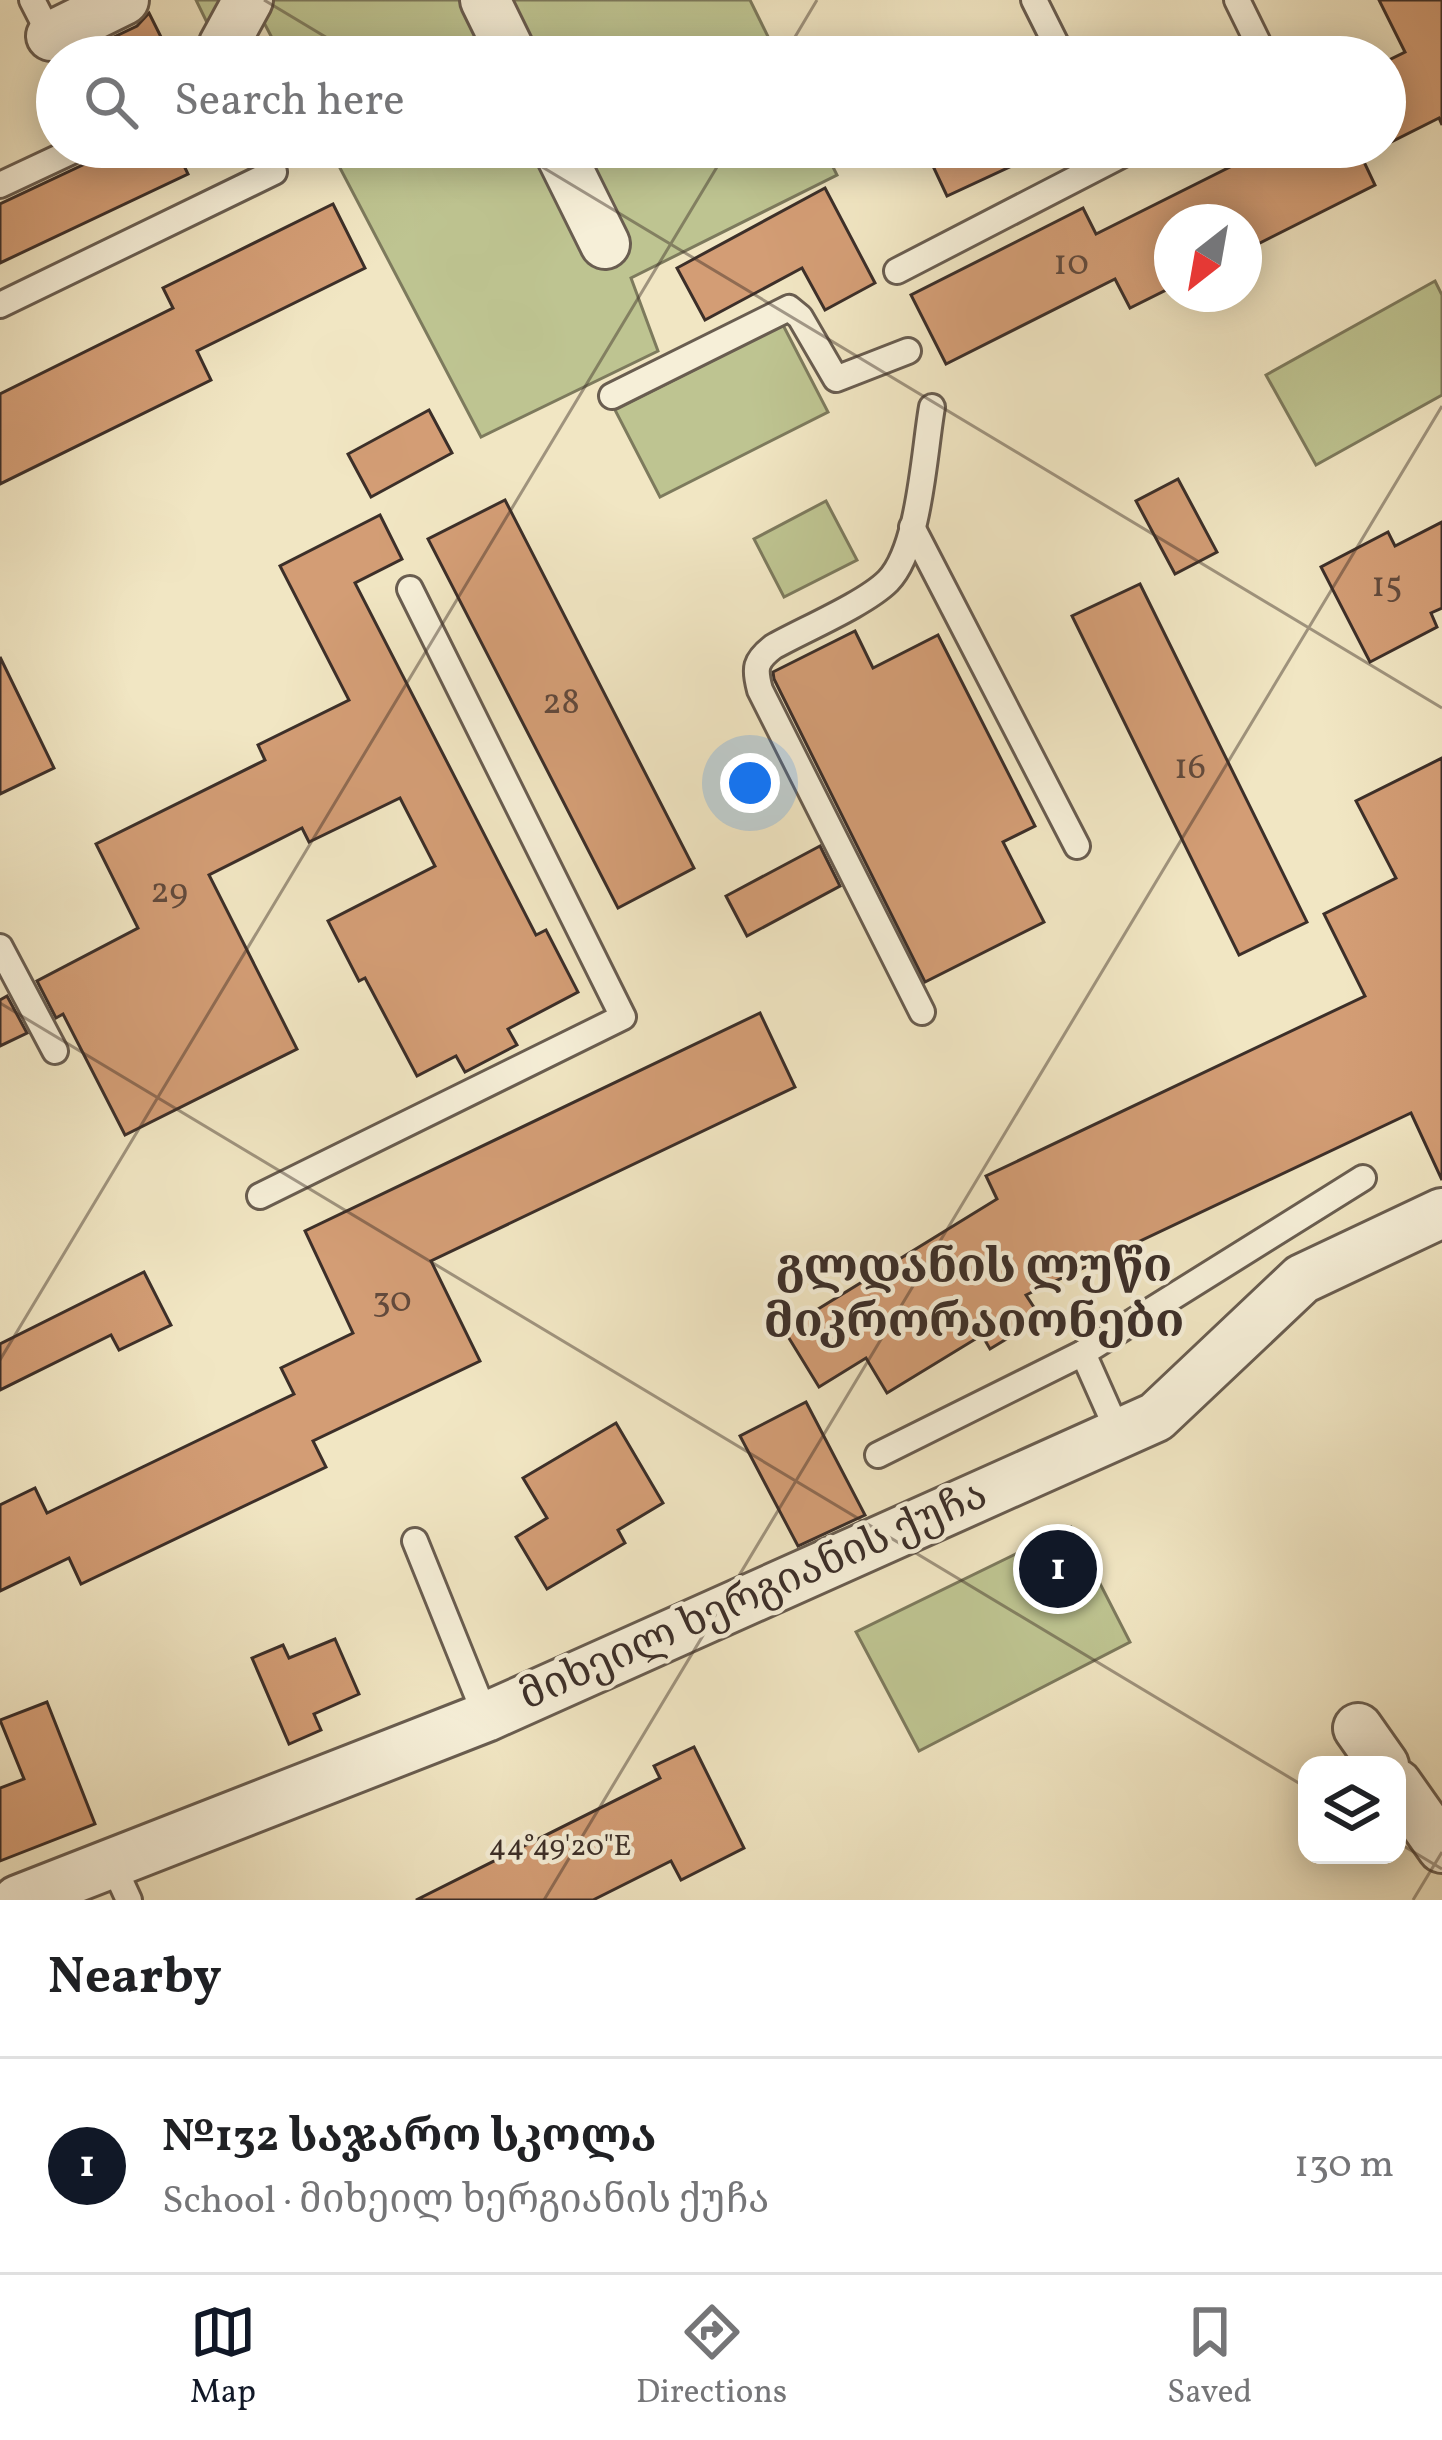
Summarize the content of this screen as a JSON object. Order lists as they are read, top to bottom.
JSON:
{
  "streets": {
    "street": ["მიხეილ ხერგიანის ქუჩა"]
  },
  "districts": ["გლდანის ლუწი მიკრორაიონები"],
  "house_numbers": [
    "10",
    "15",
    "28",
    "16",
    "29",
    "30"
  ],
  "north": "bottom left",
  "page": {
    "search": "Search here",
    "pins": "1",
    "heading": "Nearby",
    "list": [
      {
        "mark": "1",
        "name": "№132 საჯარო სკოლა",
        "note": "School · მიხეილ ხერგიანის ქუჩა",
        "value": "130 m"
      }
    ],
    "nav": ["Map", "Directions", "Saved"]
  },
  "coordinates": ["44°49'20\"E"]
}
